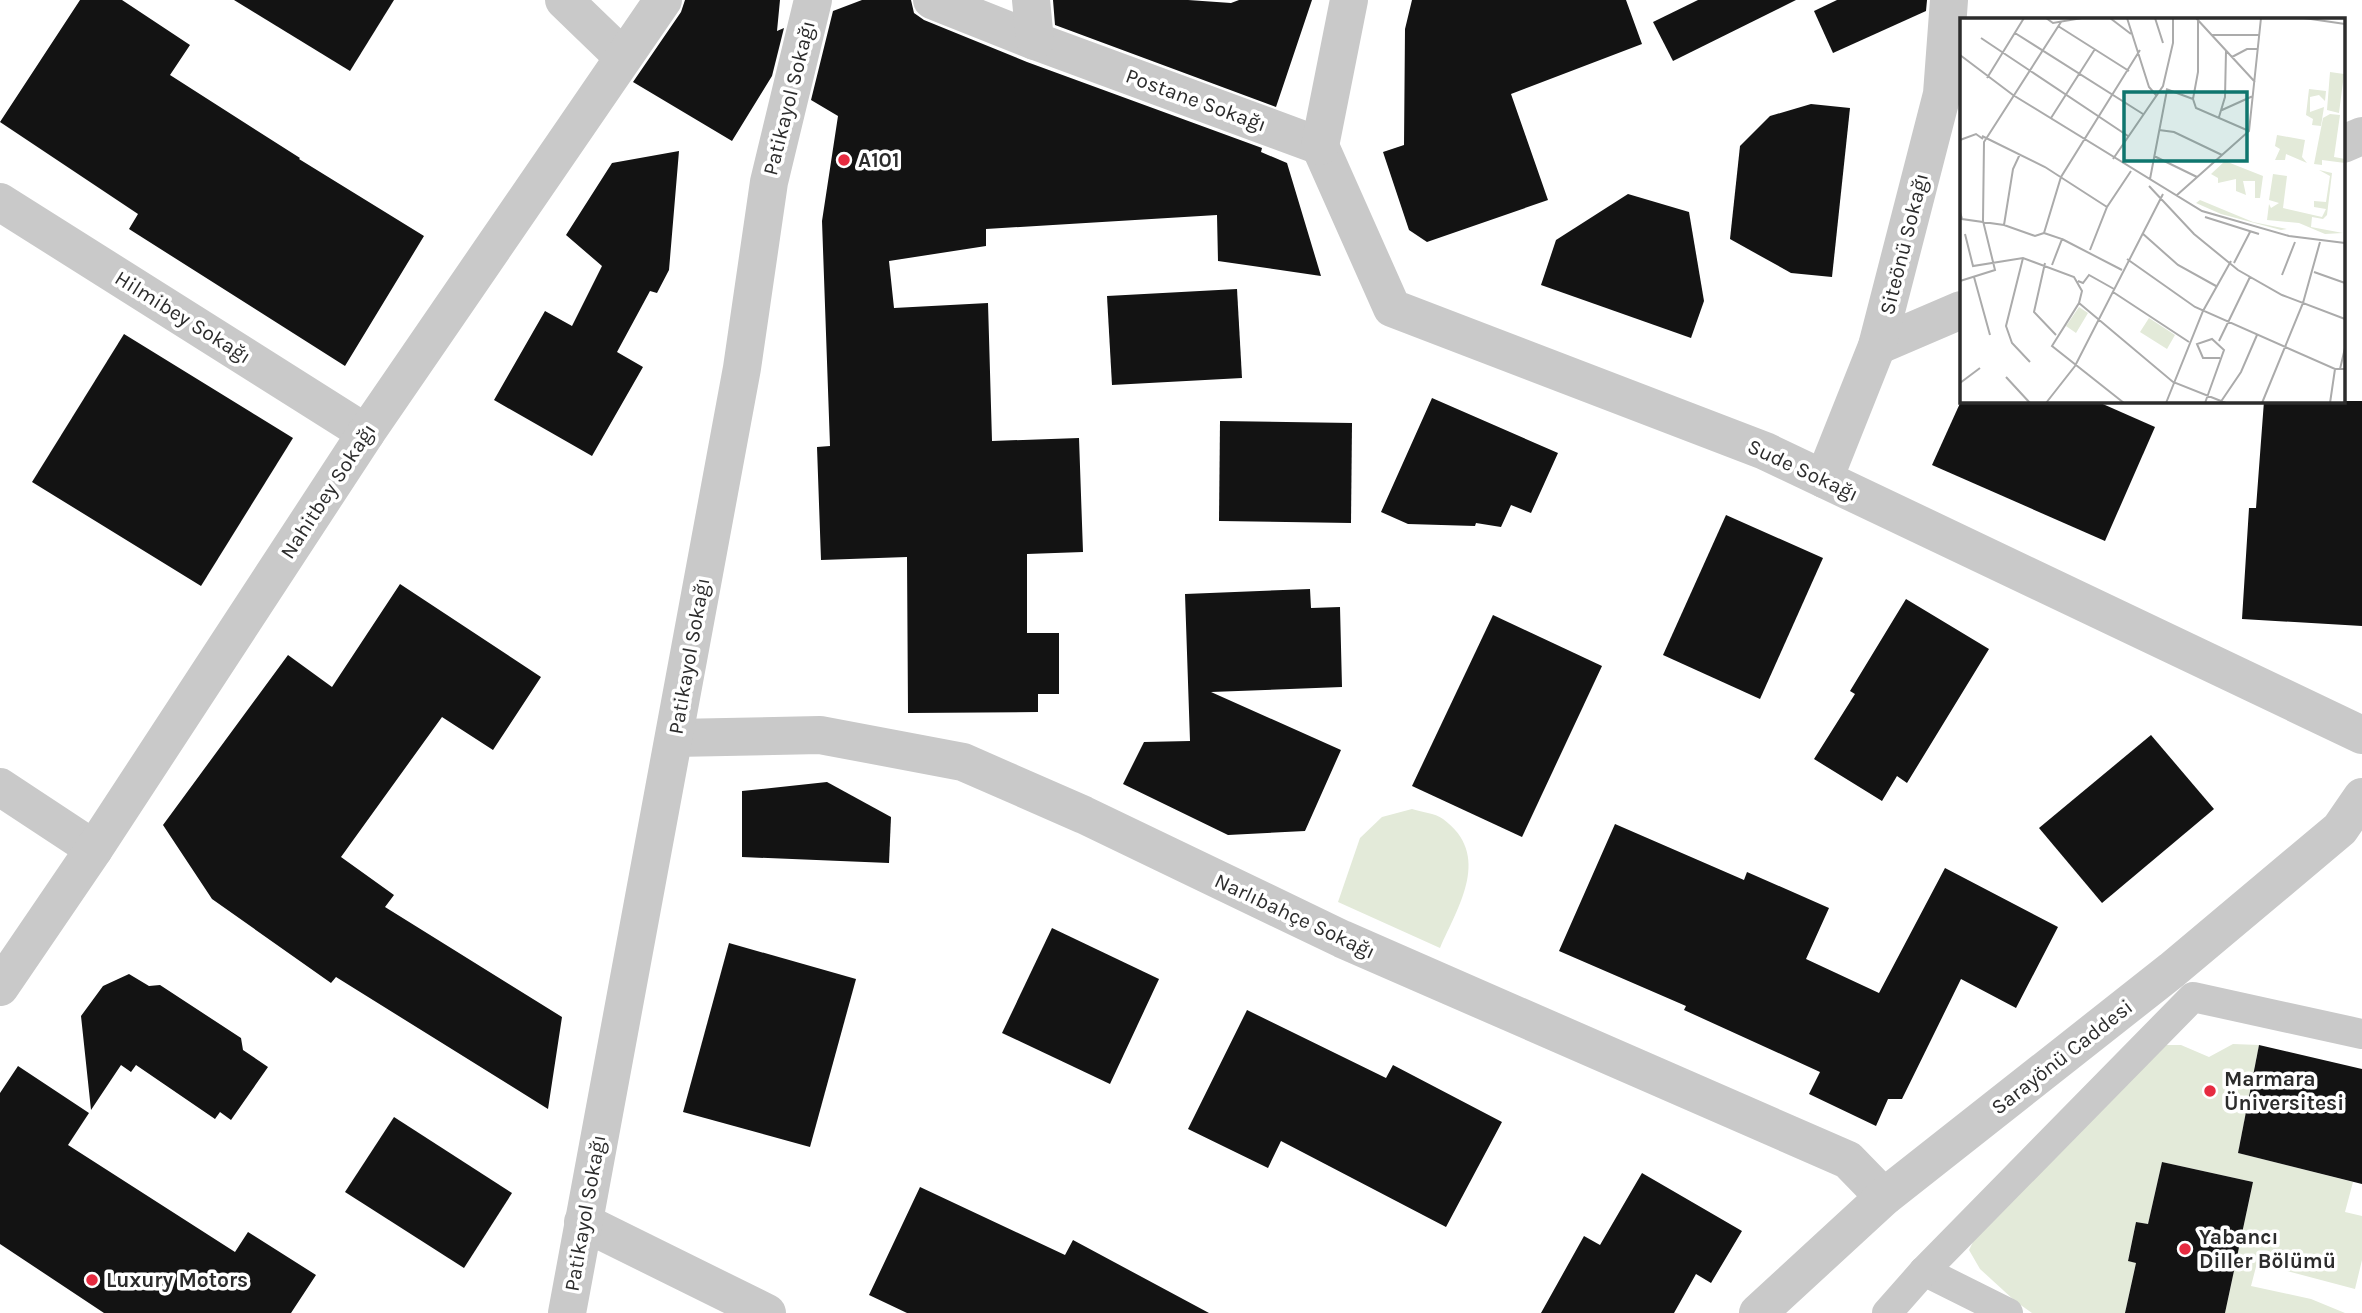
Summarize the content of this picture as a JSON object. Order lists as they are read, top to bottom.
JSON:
{
  "streets": {
    "street": [
      "Patikayol Sokağı",
      "Postane Sokağı",
      "Siteönü Sokağı",
      "Hilmibey Sokağı",
      "Sude Sokağı",
      "Nahitbey Sokağı",
      "Narlıbahçe Sokağı",
      "Sarayönü Caddesi"
    ]
  },
  "crossings": [
    ["Patikayol Sokağı", "Narlıbahçe Sokağı"],
    ["Postane Sokağı", "Sude Sokağı"],
    ["Siteönü Sokağı", "Sude Sokağı"],
    ["Hilmibey Sokağı", "Nahitbey Sokağı"],
    ["Narlıbahçe Sokağı", "Sarayönü Caddesi"]
  ],
  "places": [
    "A101",
    "Marmara Üniversitesi",
    "Yabancı Diller Bölümü",
    "Luxury Motors"
  ]
}
